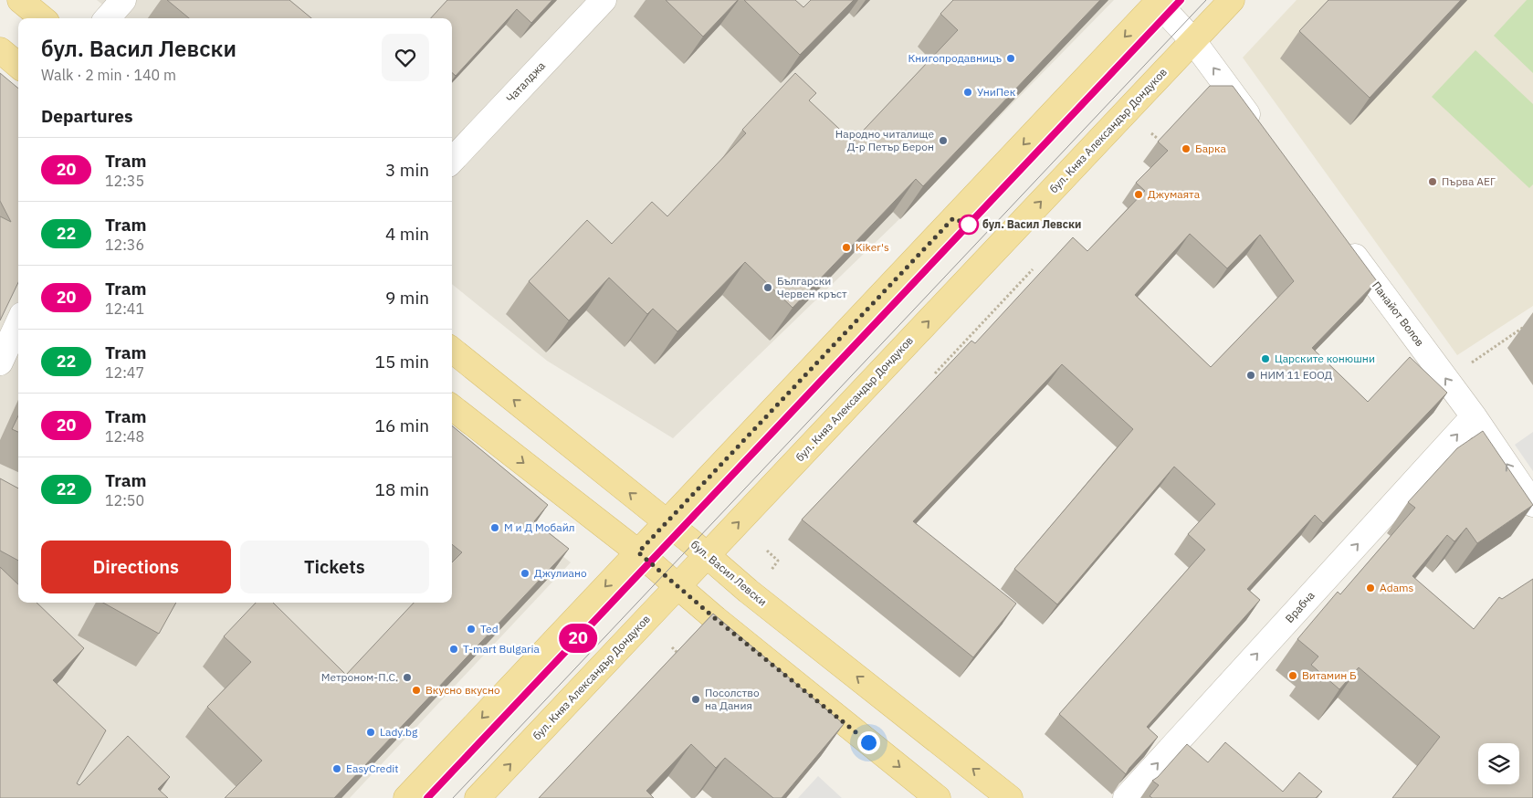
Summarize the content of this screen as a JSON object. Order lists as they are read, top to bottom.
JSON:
{
  "streets": {
    "main road": ["бул. Княз Александър Дондуков", "бул. Васил Левски"],
    "street": ["Чаталджа", "Панайот Волов", "Врабча"]
  },
  "crossings": [
    ["бул. Княз Александър Дондуков", "бул. Васил Левски"],
    ["Панайот Волов", "Врабча"]
  ],
  "one_way": ["Панайот Волов", "Врабча"],
  "places": [
    "Книгопродавницъ",
    "УниПек",
    "Народно читалище Д-р Петър Берон",
    "Барка",
    "Първа АЕГ",
    "Джумаята",
    "бул. Васил Левски",
    "Kiker's",
    "Български Червен кръст",
    "Царските конюшни",
    "НИМ 11 ЕООД",
    "М и Д Мобайл",
    "Джулиано",
    "Adams",
    "Ted",
    "T-mart Bulgaria",
    "Витамин Б",
    "Метроном-П.С.",
    "Вкусно вкусно",
    "Посолство на Дания",
    "Lady.bg",
    "EasyCredit"
  ],
  "lines": ["tram line 20"],
  "page": {
    "on_map": "20",
    "heading": [
      ["бул. Васил Левски", "Walk · 2 min · 140 m"],
      "Departures"
    ],
    "list": [
      {
        "mark": "20",
        "name": "Tram",
        "note": "12:35",
        "value": "3 min"
      },
      {
        "mark": "22",
        "name": "Tram",
        "note": "12:36",
        "value": "4 min"
      },
      {
        "mark": "20",
        "name": "Tram",
        "note": "12:41",
        "value": "9 min"
      },
      {
        "mark": "22",
        "name": "Tram",
        "note": "12:47",
        "value": "15 min"
      },
      {
        "mark": "20",
        "name": "Tram",
        "note": "12:48",
        "value": "16 min"
      },
      {
        "mark": "22",
        "name": "Tram",
        "note": "12:50",
        "value": "18 min"
      }
    ],
    "buttons": ["Directions", "Tickets"]
  }
}
